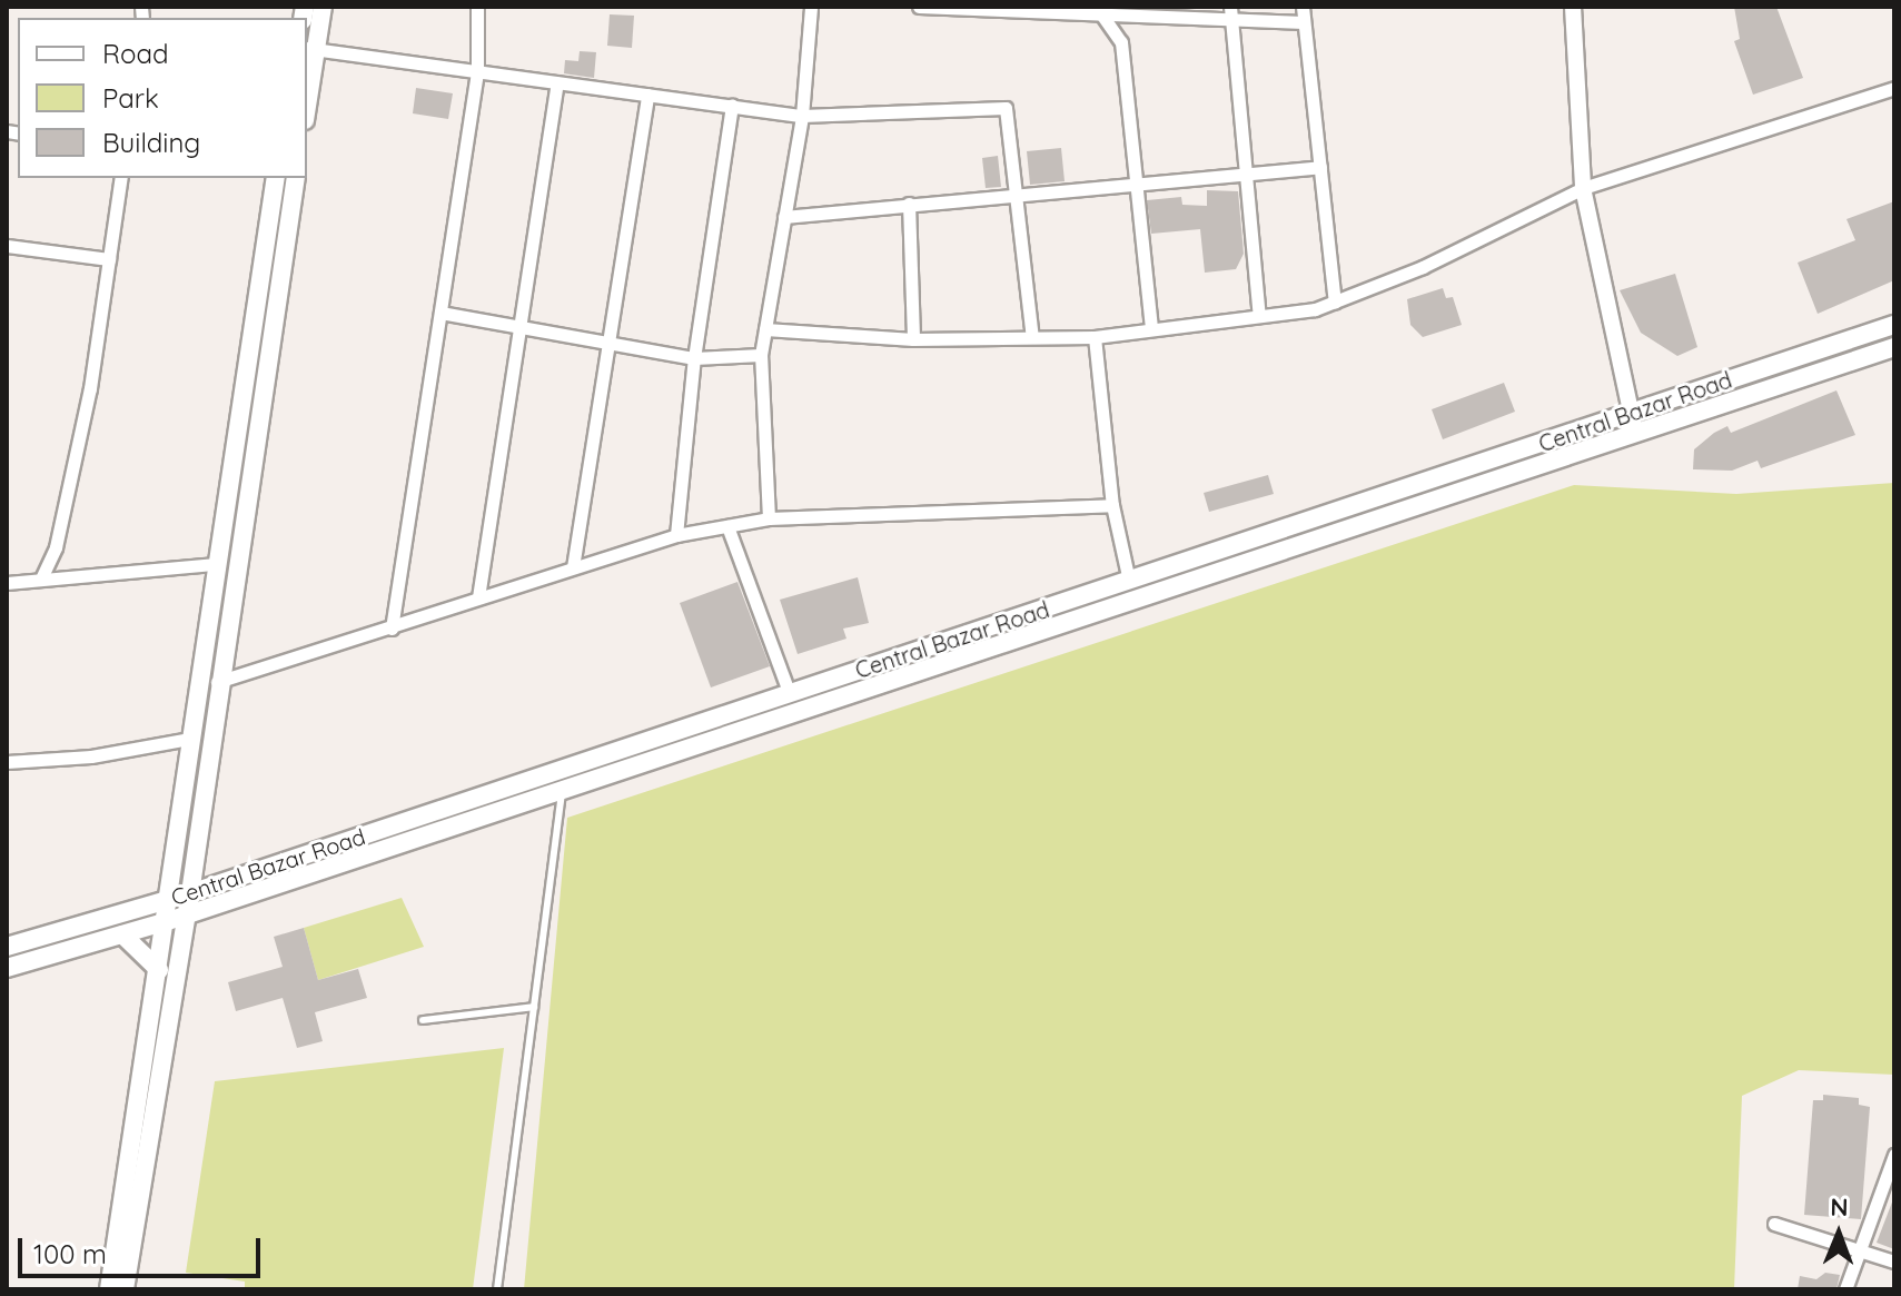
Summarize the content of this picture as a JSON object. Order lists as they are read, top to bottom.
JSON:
{
  "streets": {
    "main road": ["Central Bazar Road"]
  },
  "legend": ["Road", "Park", "Building"],
  "scale_bar": "100 m",
  "north": "top"
}
